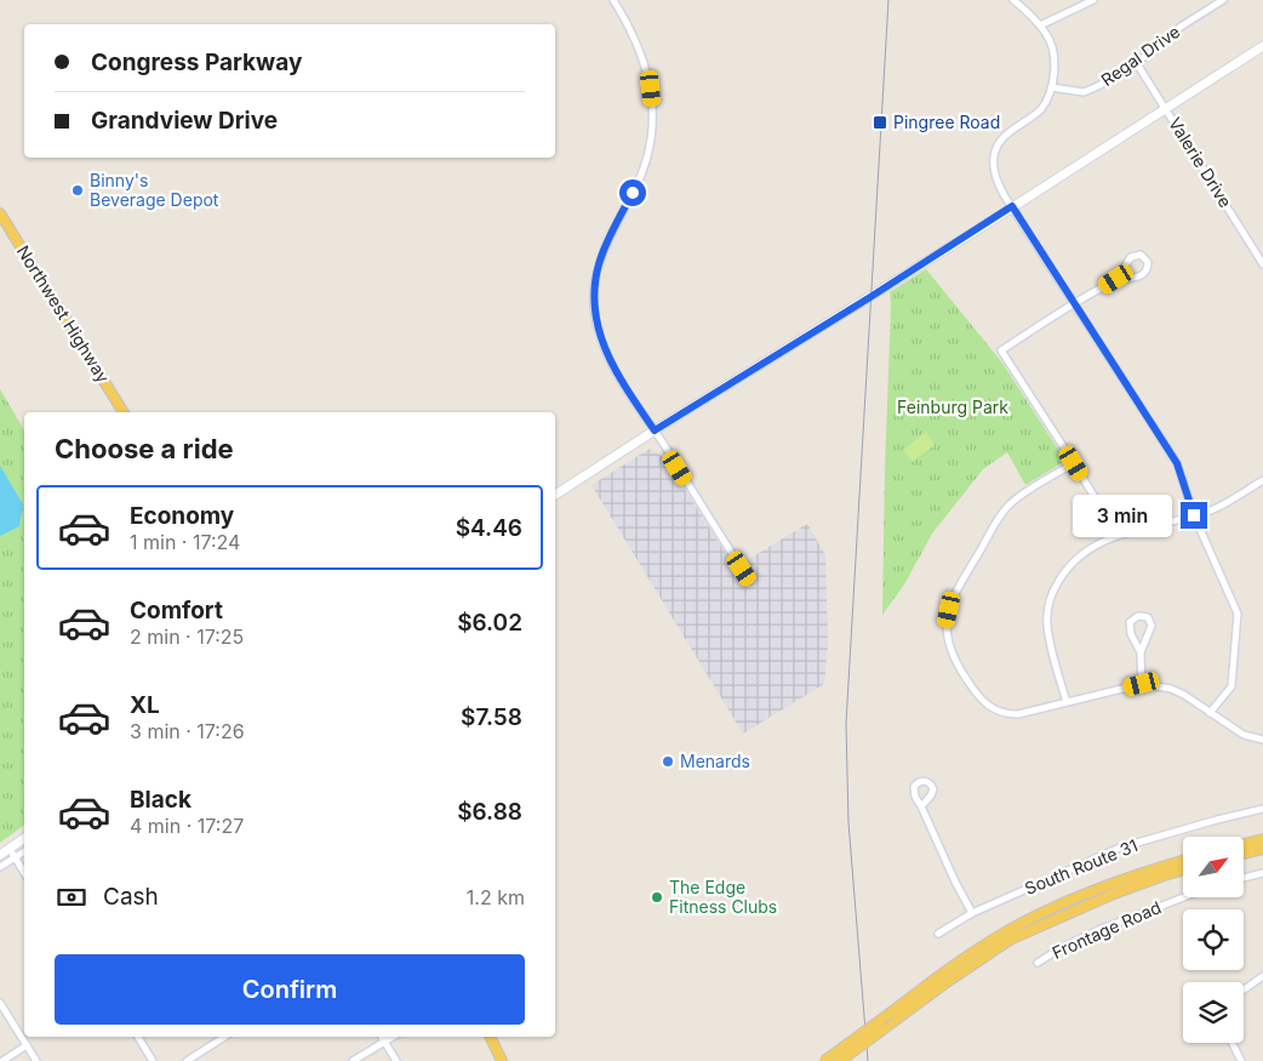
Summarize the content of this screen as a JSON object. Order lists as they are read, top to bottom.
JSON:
{
  "streets": {
    "main road": ["Northwest Highway"],
    "street": [
      "Regal Drive",
      "Valerie Drive",
      "South Route 31",
      "Frontage Road"
    ]
  },
  "crossings": [
    ["Regal Drive", "Valerie Drive"]
  ],
  "parks": ["Feinburg Park"],
  "places": {
    "transit": ["Pingree Road"],
    "other": ["Binny's Beverage Depot", "Menards", "The Edge Fitness Clubs"]
  },
  "north": "top right",
  "page": {
    "banner": ["Congress Parkway", "Grandview Drive"],
    "heading": "Choose a ride",
    "list": [
      {
        "name": "Economy",
        "note": "1 min · 17:24",
        "value": "$4.46"
      },
      {
        "name": "Comfort",
        "note": "2 min · 17:25",
        "value": "$6.02"
      },
      {
        "name": "XL",
        "note": "3 min · 17:26",
        "value": "$7.58"
      },
      {
        "name": "Black",
        "note": "4 min · 17:27",
        "value": "$6.88"
      }
    ],
    "bubble": "3 min",
    "pay": ["Cash", "1.2 km"],
    "buttons": "Confirm"
  }
}
